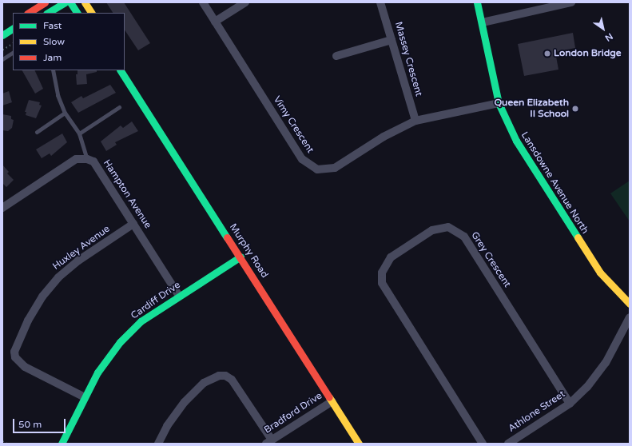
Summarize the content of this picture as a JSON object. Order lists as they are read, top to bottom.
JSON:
{
  "streets": {
    "street": [
      "Massey Crescent",
      "Vimy Crescent",
      "Lansdowne Avenue North",
      "Hampton Avenue",
      "Huxley Avenue",
      "Murphy Road",
      "Grey Crescent",
      "Cardiff Drive",
      "Athlone Street",
      "Bradford Drive"
    ]
  },
  "crossings": [
    ["Massey Crescent", "Vimy Crescent"],
    ["Vimy Crescent", "Lansdowne Avenue North"],
    ["Hampton Avenue", "Huxley Avenue"],
    ["Hampton Avenue", "Cardiff Drive"],
    ["Huxley Avenue", "Cardiff Drive"],
    ["Murphy Road", "Cardiff Drive"],
    ["Murphy Road", "Bradford Drive"],
    ["Grey Crescent", "Athlone Street"]
  ],
  "places": ["London Bridge", "Queen Elizabeth II School"],
  "legend": ["Fast", "Slow", "Jam"],
  "scale_bar": "50 m",
  "north": "bottom right"
}
